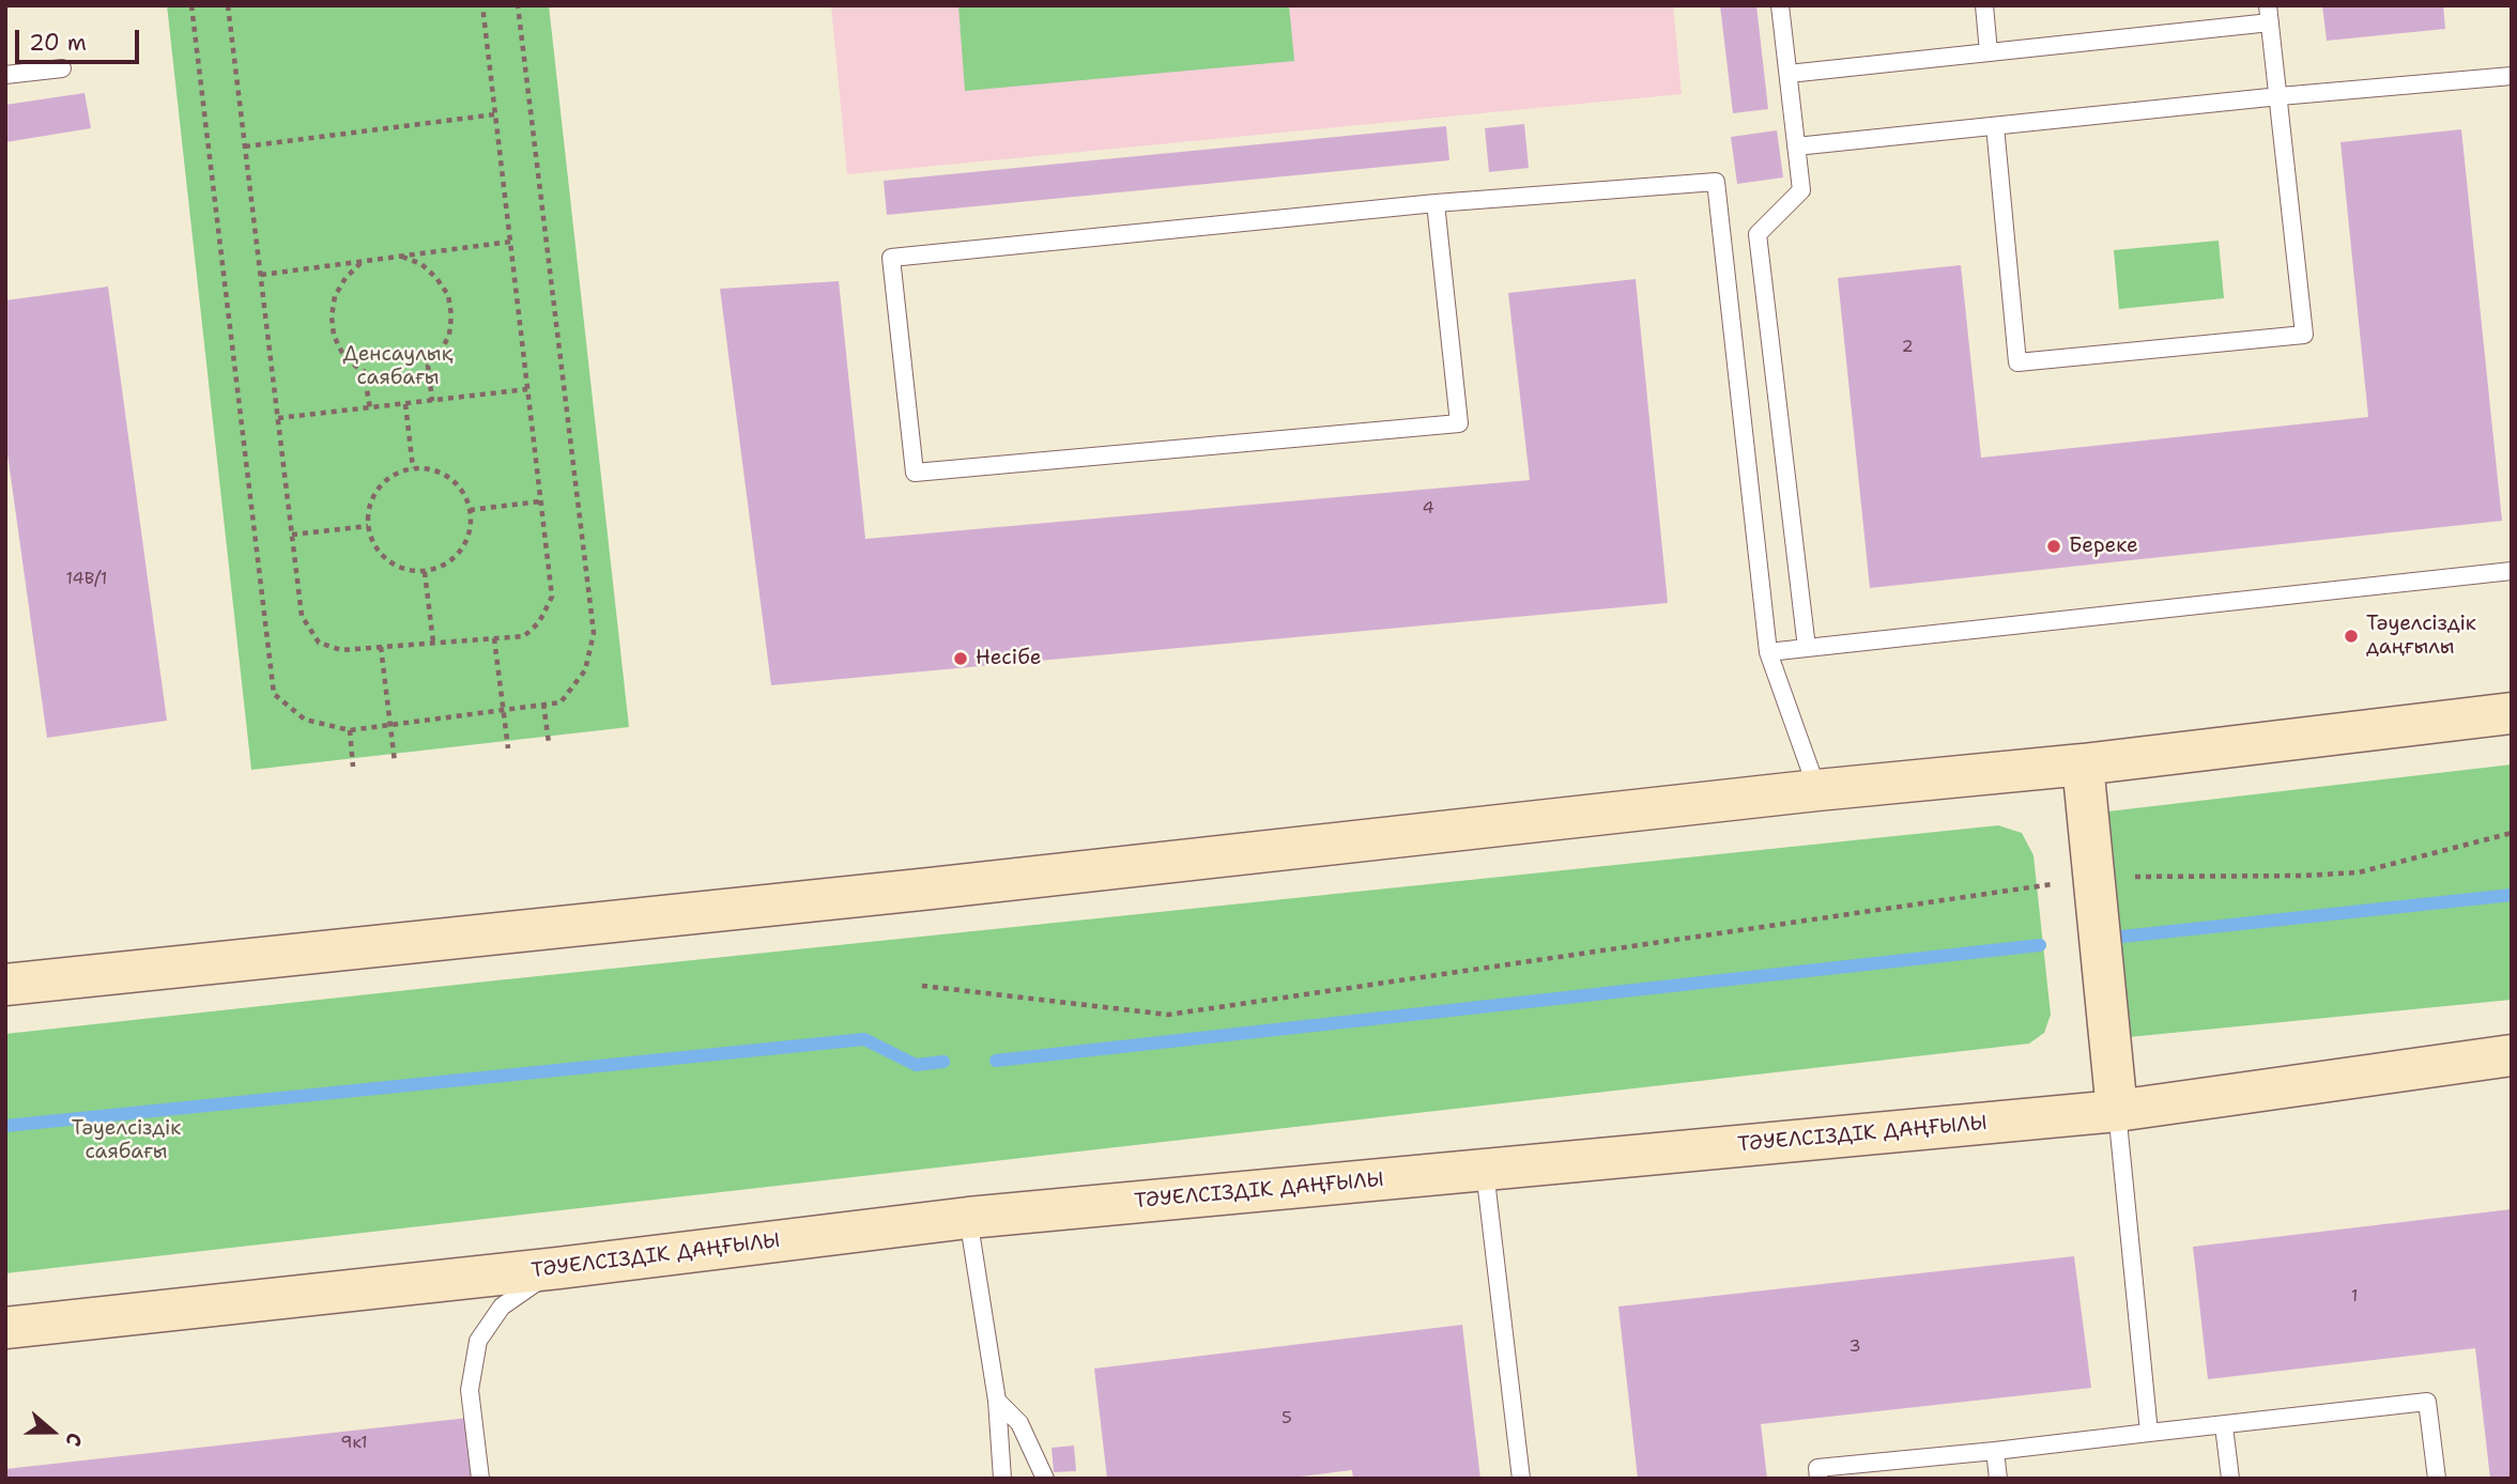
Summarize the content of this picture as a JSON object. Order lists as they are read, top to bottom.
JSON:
{
  "streets": {
    "street": ["ТӘУЕЛСІЗДІК ДАҢҒЫЛЫ"]
  },
  "parks": ["Денсаулық саябағы", "Тәуелсіздік саябағы"],
  "places": ["Береке", "Тәуелсіздік даңғылы", "Несiбе"],
  "house_numbers": [
    "2",
    "4",
    "14В/1",
    "1",
    "3",
    "5",
    "9к1"
  ],
  "scale_bar": "20 m",
  "north": "right"
}
